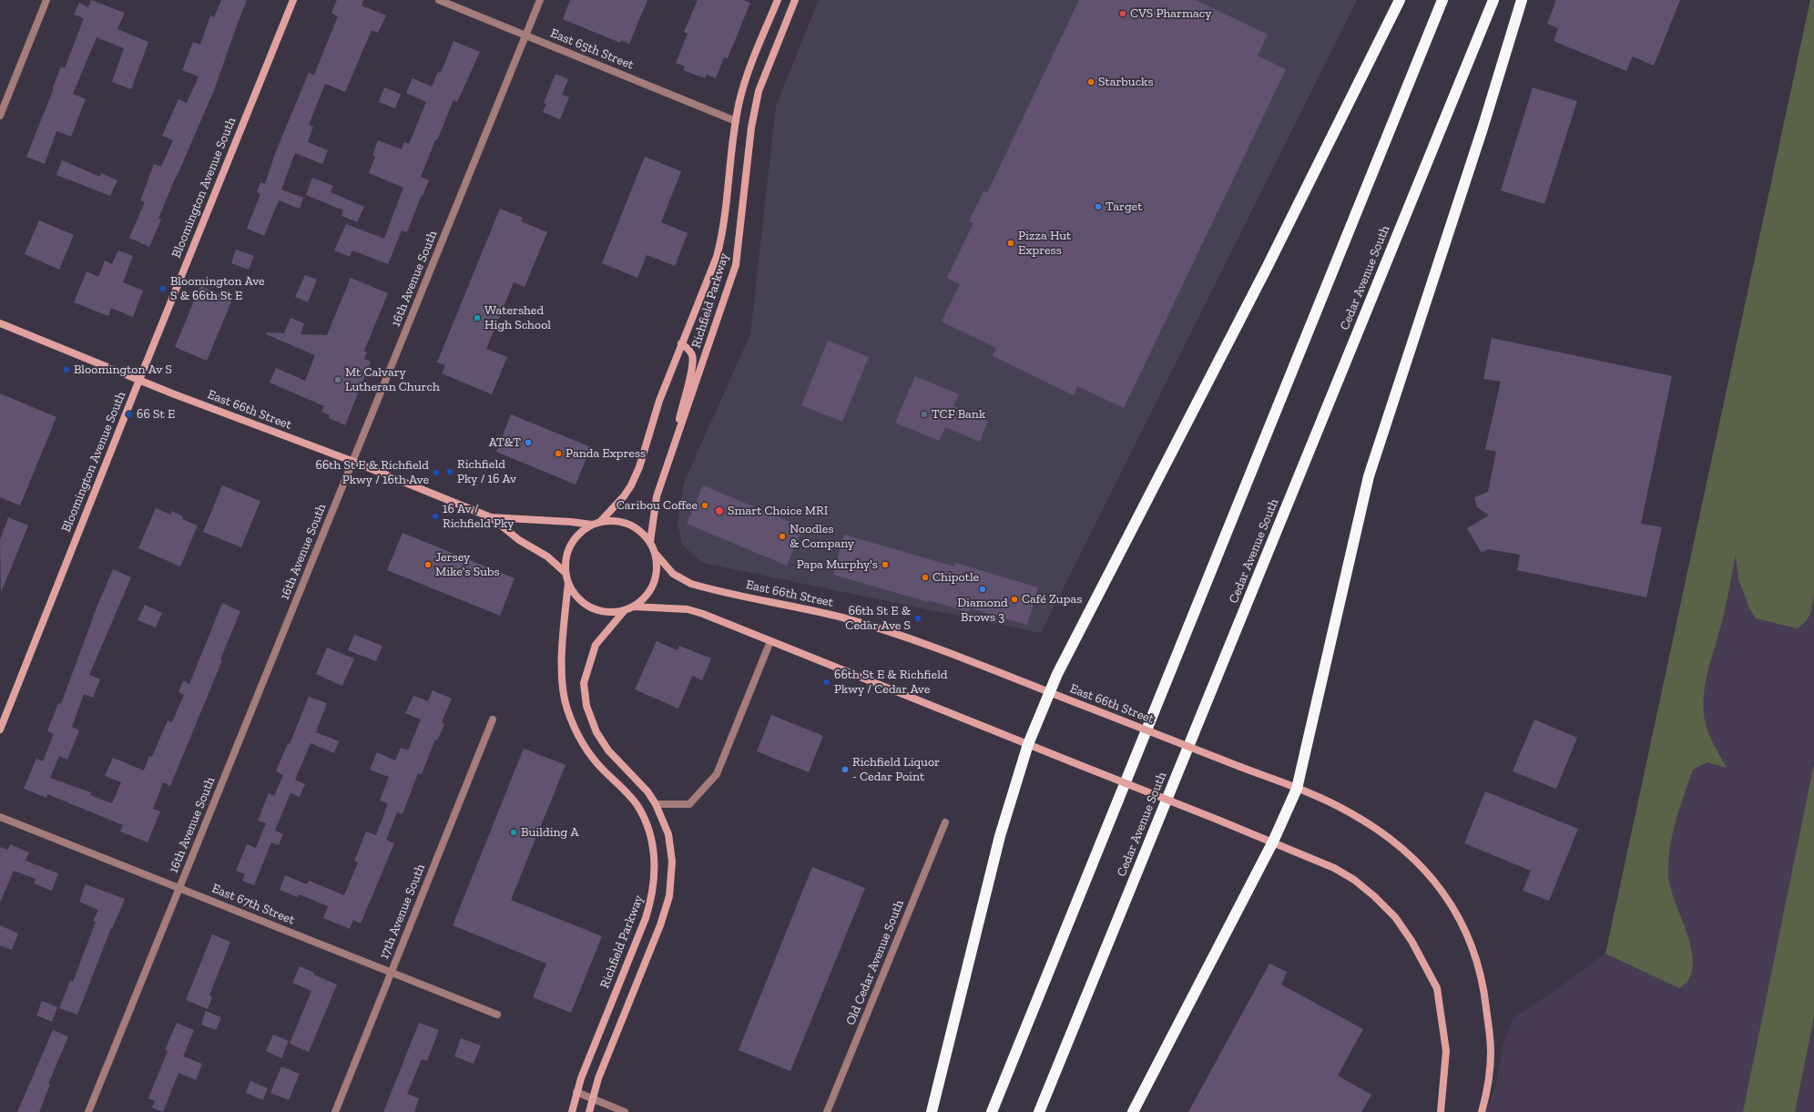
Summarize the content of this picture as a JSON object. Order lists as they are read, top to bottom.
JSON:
{
  "streets": {
    "highway": ["Cedar Avenue South"],
    "street": [
      "East 65th Street",
      "Bloomington Avenue South",
      "16th Avenue South",
      "Richfield Parkway",
      "East 66th Street",
      "East 67th Street",
      "17th Avenue South",
      "Old Cedar Avenue South"
    ]
  },
  "crossings": [
    ["East 65th Street", "16th Avenue South"],
    ["East 65th Street", "Richfield Parkway"],
    ["Bloomington Avenue South", "East 66th Street"],
    ["16th Avenue South", "East 66th Street"],
    ["16th Avenue South", "East 67th Street"],
    ["Richfield Parkway", "East 66th Street"],
    ["East 67th Street", "17th Avenue South"]
  ],
  "places": [
    "CVS Pharmacy",
    "Starbucks",
    "Target",
    "Pizza Hut Express",
    "Bloomington Ave S & 66th St E",
    "Watershed High School",
    "Bloomington Av S",
    "Mt Calvary Lutheran Church",
    "66 St E",
    "TCF Bank",
    "AT&T",
    "Panda Express",
    "Richfield Pky / 16 Av",
    "66th St E & Richfield Pkwy / 16th Ave",
    "Caribou Coffee",
    "Smart Choice MRI",
    "16 Av / Richfield Pky",
    "Noodles & Company",
    "Jersey Mike's Subs",
    "Papa Murphy's",
    "Chipotle",
    "Diamond Brows 3",
    "Café Zupas",
    "66th St E & Cedar Ave S",
    "66th St E & Richfield Pkwy / Cedar Ave",
    "Richfield Liquor - Cedar Point",
    "Building A"
  ]
}
